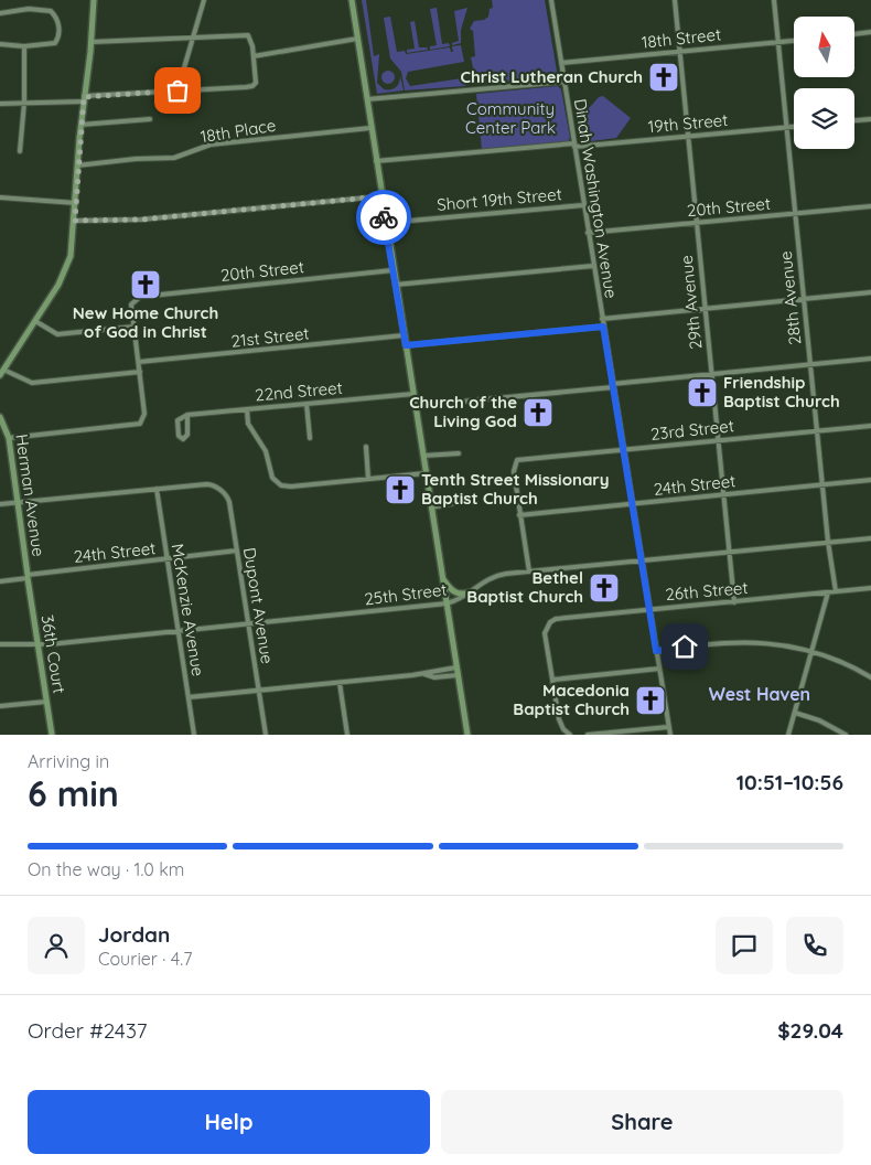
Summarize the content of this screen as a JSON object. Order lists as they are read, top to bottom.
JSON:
{
  "streets": {
    "main road": ["Herman Avenue", "36th Court"],
    "street": [
      "18th Street",
      "19th Street",
      "18th Place",
      "Dinah Washington Avenue",
      "Short 19th Street",
      "20th Street",
      "28th Avenue",
      "29th Avenue",
      "21st Street",
      "22nd Street",
      "23rd Street",
      "24th Street",
      "26th Street",
      "25th Street",
      "Dupont Avenue",
      "McKenzie Avenue"
    ]
  },
  "crossings": [
    ["18th Street", "Dinah Washington Avenue"],
    ["18th Street", "28th Avenue"],
    ["18th Street", "29th Avenue"],
    ["19th Street", "Dinah Washington Avenue"],
    ["19th Street", "28th Avenue"],
    ["19th Street", "29th Avenue"],
    ["Dinah Washington Avenue", "Short 19th Street"],
    ["Dinah Washington Avenue", "20th Street"],
    ["Dinah Washington Avenue", "23rd Street"],
    ["Dinah Washington Avenue", "24th Street"],
    ["Dinah Washington Avenue", "26th Street"],
    ["Dinah Washington Avenue", "25th Street"],
    ["20th Street", "28th Avenue"],
    ["20th Street", "29th Avenue"],
    ["28th Avenue", "23rd Street"],
    ["28th Avenue", "24th Street"],
    ["28th Avenue", "26th Street"],
    ["28th Avenue", "25th Street"],
    ["29th Avenue", "23rd Street"],
    ["29th Avenue", "24th Street"],
    ["29th Avenue", "26th Street"],
    ["29th Avenue", "25th Street"],
    ["23rd Street", "24th Street"],
    ["24th Street", "Herman Avenue"],
    ["24th Street", "Dupont Avenue"],
    ["24th Street", "McKenzie Avenue"],
    ["24th Street", "36th Court"],
    ["Herman Avenue", "36th Court"],
    ["25th Street", "Dupont Avenue"],
    ["25th Street", "McKenzie Avenue"],
    ["25th Street", "36th Court"],
    ["Dupont Avenue", "McKenzie Avenue"]
  ],
  "districts": ["West Haven"],
  "parks": ["Community Center Park"],
  "places": {
    "church": [
      "Christ Lutheran Church",
      "New Home Church of God in Christ",
      "Friendship Baptist Church",
      "Church of the Living God",
      "Tenth Street Missionary Baptist Church",
      "Bethel Baptist Church",
      "Macedonia Baptist Church"
    ]
  },
  "north": "top",
  "page": {
    "heading": ["6 min", "Arriving in", "10:51–10:56"],
    "panel": [
      "Jordan",
      "Courier · 4.7",
      "Order #2437",
      "$29.04"
    ],
    "bar": "On the way · 1.0 km",
    "buttons": ["Help", "Share"]
  }
}
